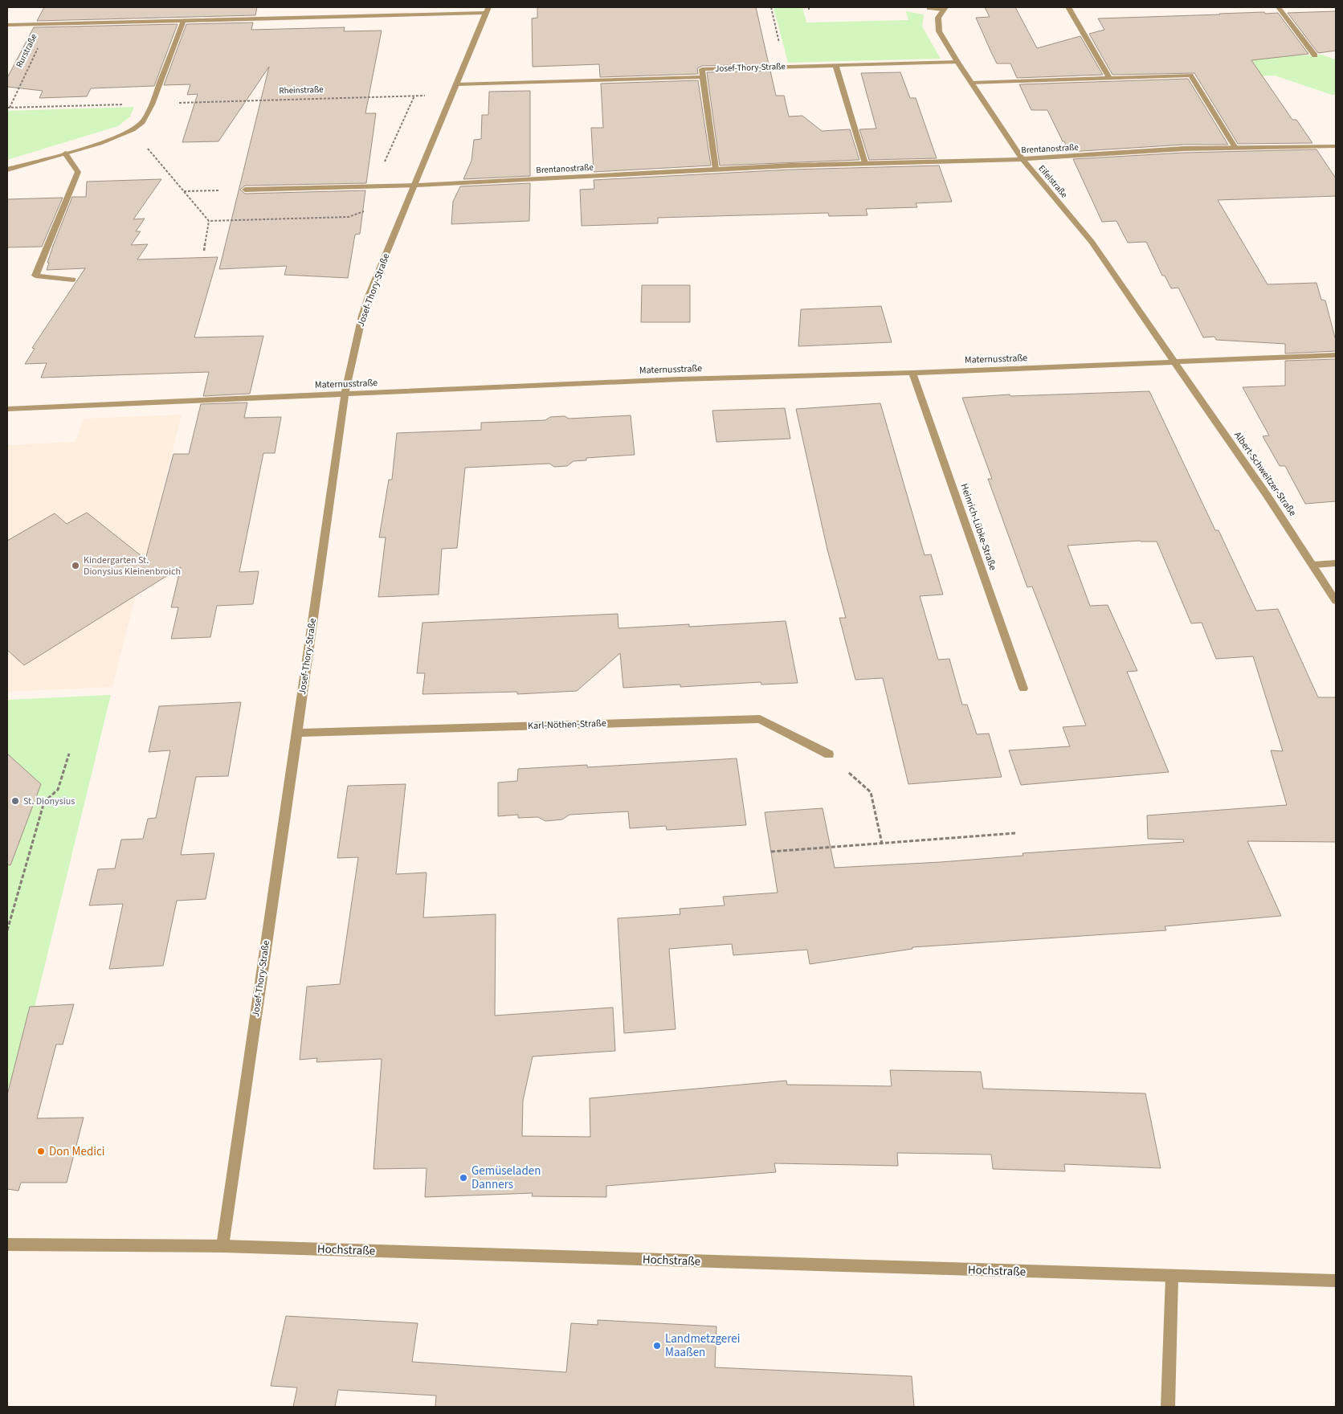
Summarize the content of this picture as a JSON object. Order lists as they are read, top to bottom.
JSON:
{
  "streets": {
    "street": [
      "Rurstraße",
      "Josef-Thory-Straße",
      "Brentanostraße",
      "Eifelstraße",
      "Maternusstraße",
      "Albert-Schweitzer-Straße",
      "Heinrich-Lübke-Straße",
      "Karl-Nöthen-Straße",
      "Hochstraße"
    ],
    "path": ["Rheinstraße"]
  },
  "crossings": [
    ["Rurstraße", "Josef-Thory-Straße"],
    ["Rurstraße", "Rheinstraße"],
    ["Josef-Thory-Straße", "Rheinstraße"],
    ["Josef-Thory-Straße", "Brentanostraße"],
    ["Josef-Thory-Straße", "Eifelstraße"],
    ["Josef-Thory-Straße", "Maternusstraße"],
    ["Josef-Thory-Straße", "Karl-Nöthen-Straße"],
    ["Josef-Thory-Straße", "Hochstraße"],
    ["Brentanostraße", "Eifelstraße"],
    ["Eifelstraße", "Maternusstraße"],
    ["Eifelstraße", "Albert-Schweitzer-Straße"],
    ["Maternusstraße", "Albert-Schweitzer-Straße"],
    ["Maternusstraße", "Heinrich-Lübke-Straße"]
  ],
  "places": [
    "Kindergarten St. Dionysius Kleinenbroich",
    "St. Dionysius",
    "Don Medici",
    "Gemüseladen Danners",
    "Landmetzgerei Maaßen"
  ]
}
